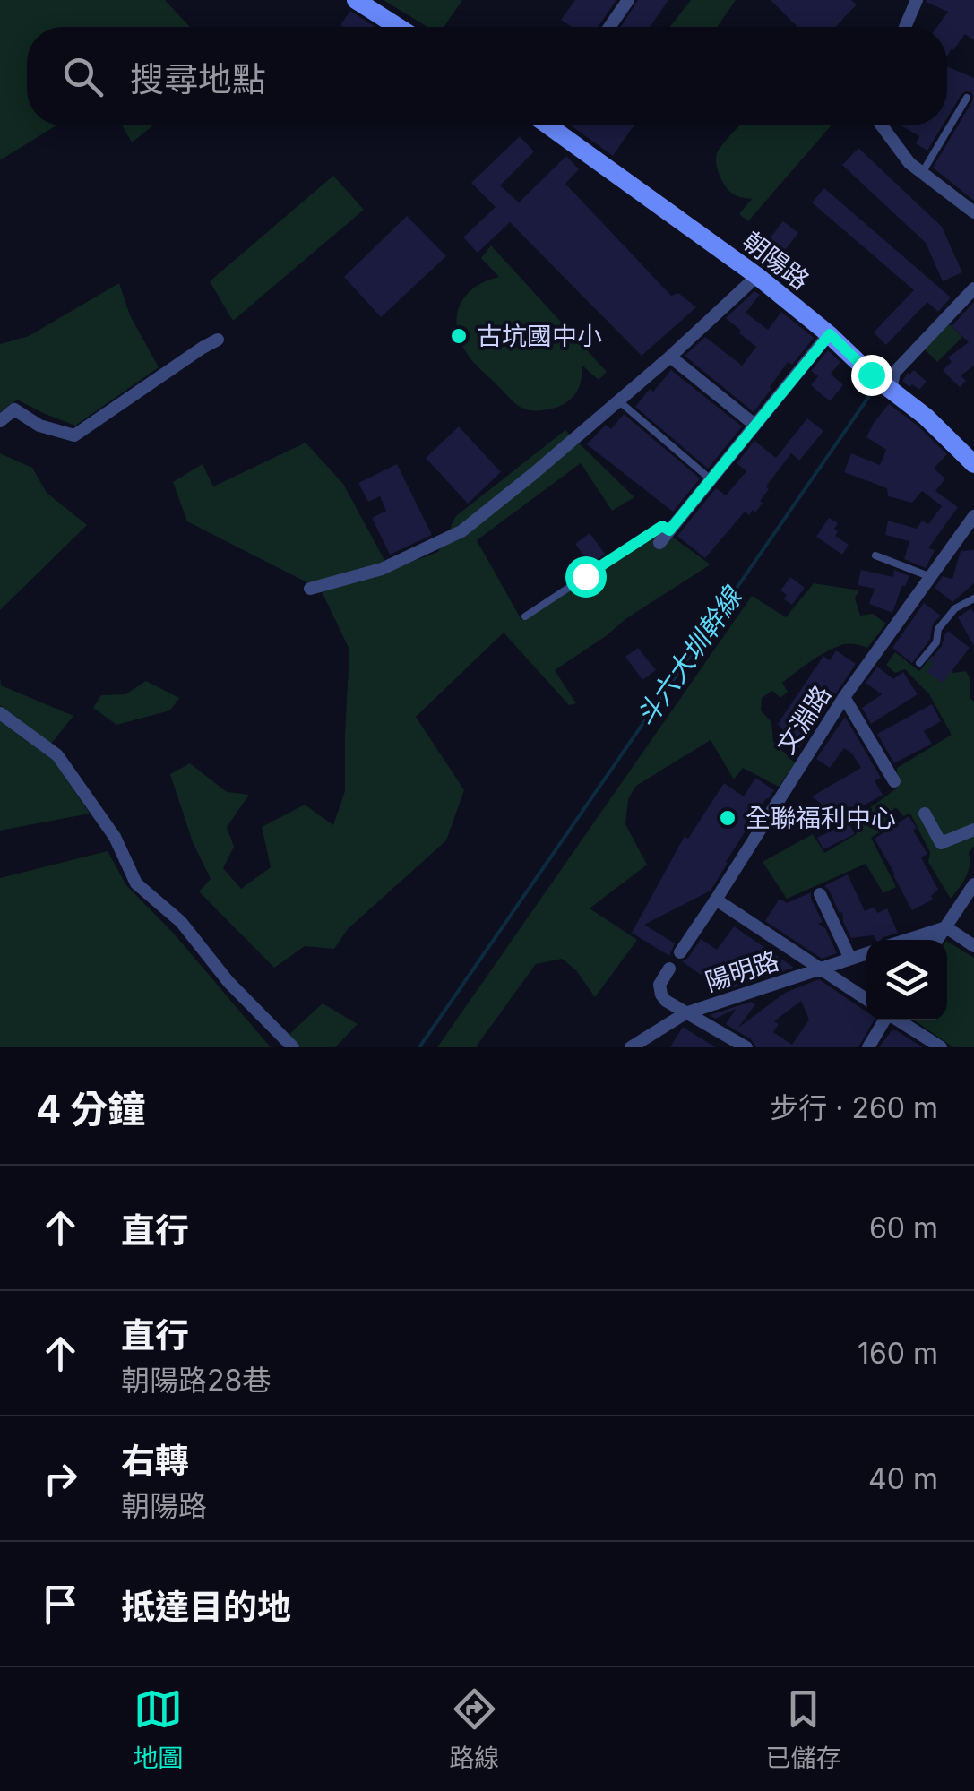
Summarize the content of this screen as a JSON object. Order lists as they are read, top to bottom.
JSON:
{
  "streets": {
    "main road": ["朝陽路"],
    "street": ["文淵路", "陽明路"]
  },
  "water": ["斗六大圳幹線"],
  "places": ["古坑國中小", "全聯福利中心"],
  "page": {
    "search": "搜尋地點",
    "heading": ["4 分鐘", "步行 · 260 m"],
    "list": [
      ["直行", "60 m"],
      ["直行", "朝陽路28巷", "160 m"],
      ["右轉", "朝陽路", "40 m"],
      "抵達目的地"
    ],
    "nav": ["地圖", "路線", "已儲存"]
  }
}
